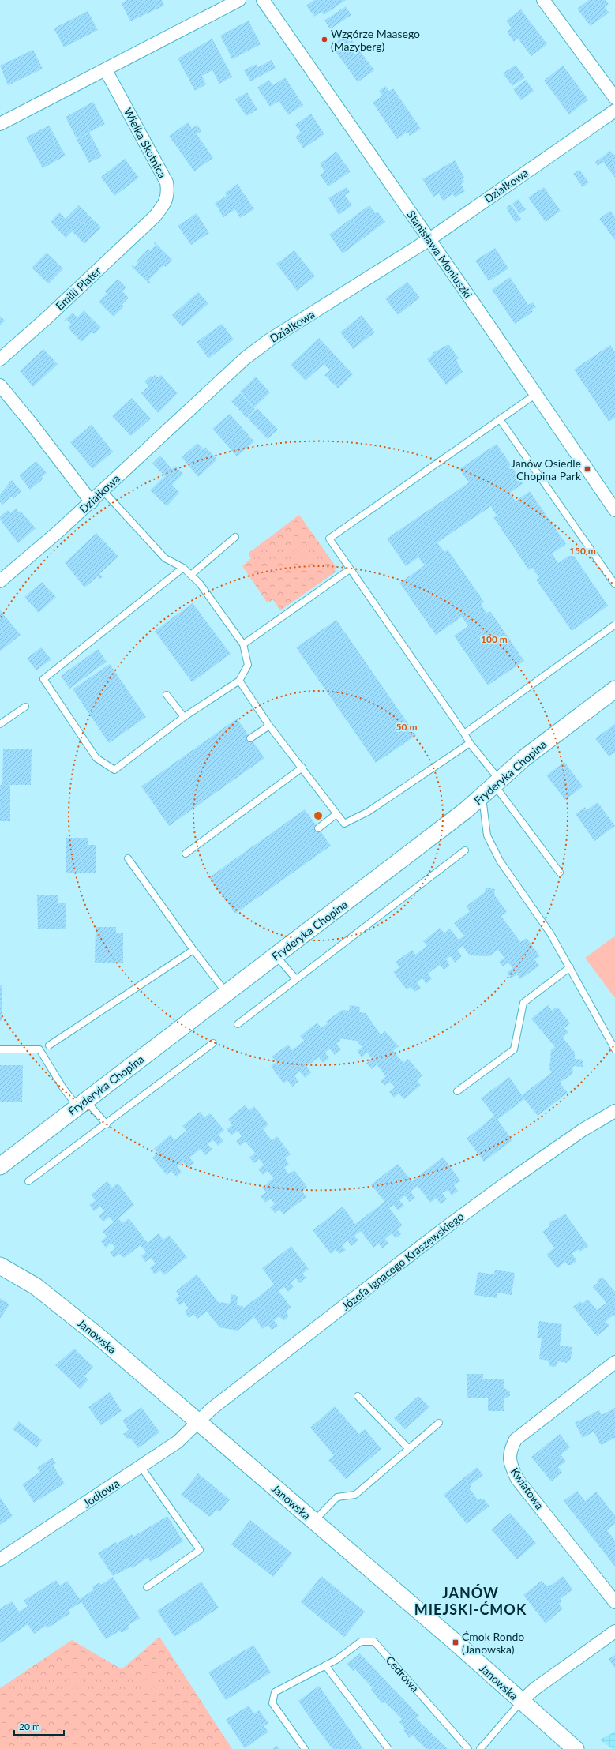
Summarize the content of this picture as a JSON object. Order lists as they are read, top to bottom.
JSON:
{
  "streets": {
    "street": [
      "Wielka Skotnica",
      "Działkowa",
      "Stanisława Moniuszki",
      "Emilii Plater",
      "Fryderyka Chopina",
      "Józefa Ignacego Kraszewskiego",
      "Janowska",
      "Kwiatowa",
      "Jodłowa"
    ],
    "lane": ["Cedrowa"]
  },
  "crossings": [
    ["Wielka Skotnica", "Emilii Plater"],
    ["Działkowa", "Stanisława Moniuszki"],
    ["Józefa Ignacego Kraszewskiego", "Janowska"],
    ["Józefa Ignacego Kraszewskiego", "Jodłowa"],
    ["Janowska", "Jodłowa"]
  ],
  "districts": ["JANÓW MIEJSKI-ĆMOK"],
  "places": {
    "other": ["Wzgórze Maasego (Mazyberg)"],
    "transit": ["Janów Osiedle Chopina Park", "Ćmok Rondo (Janowska)"]
  },
  "scale_bar": "20 m",
  "rings": ["150 m", "100 m", "50 m"]
}
